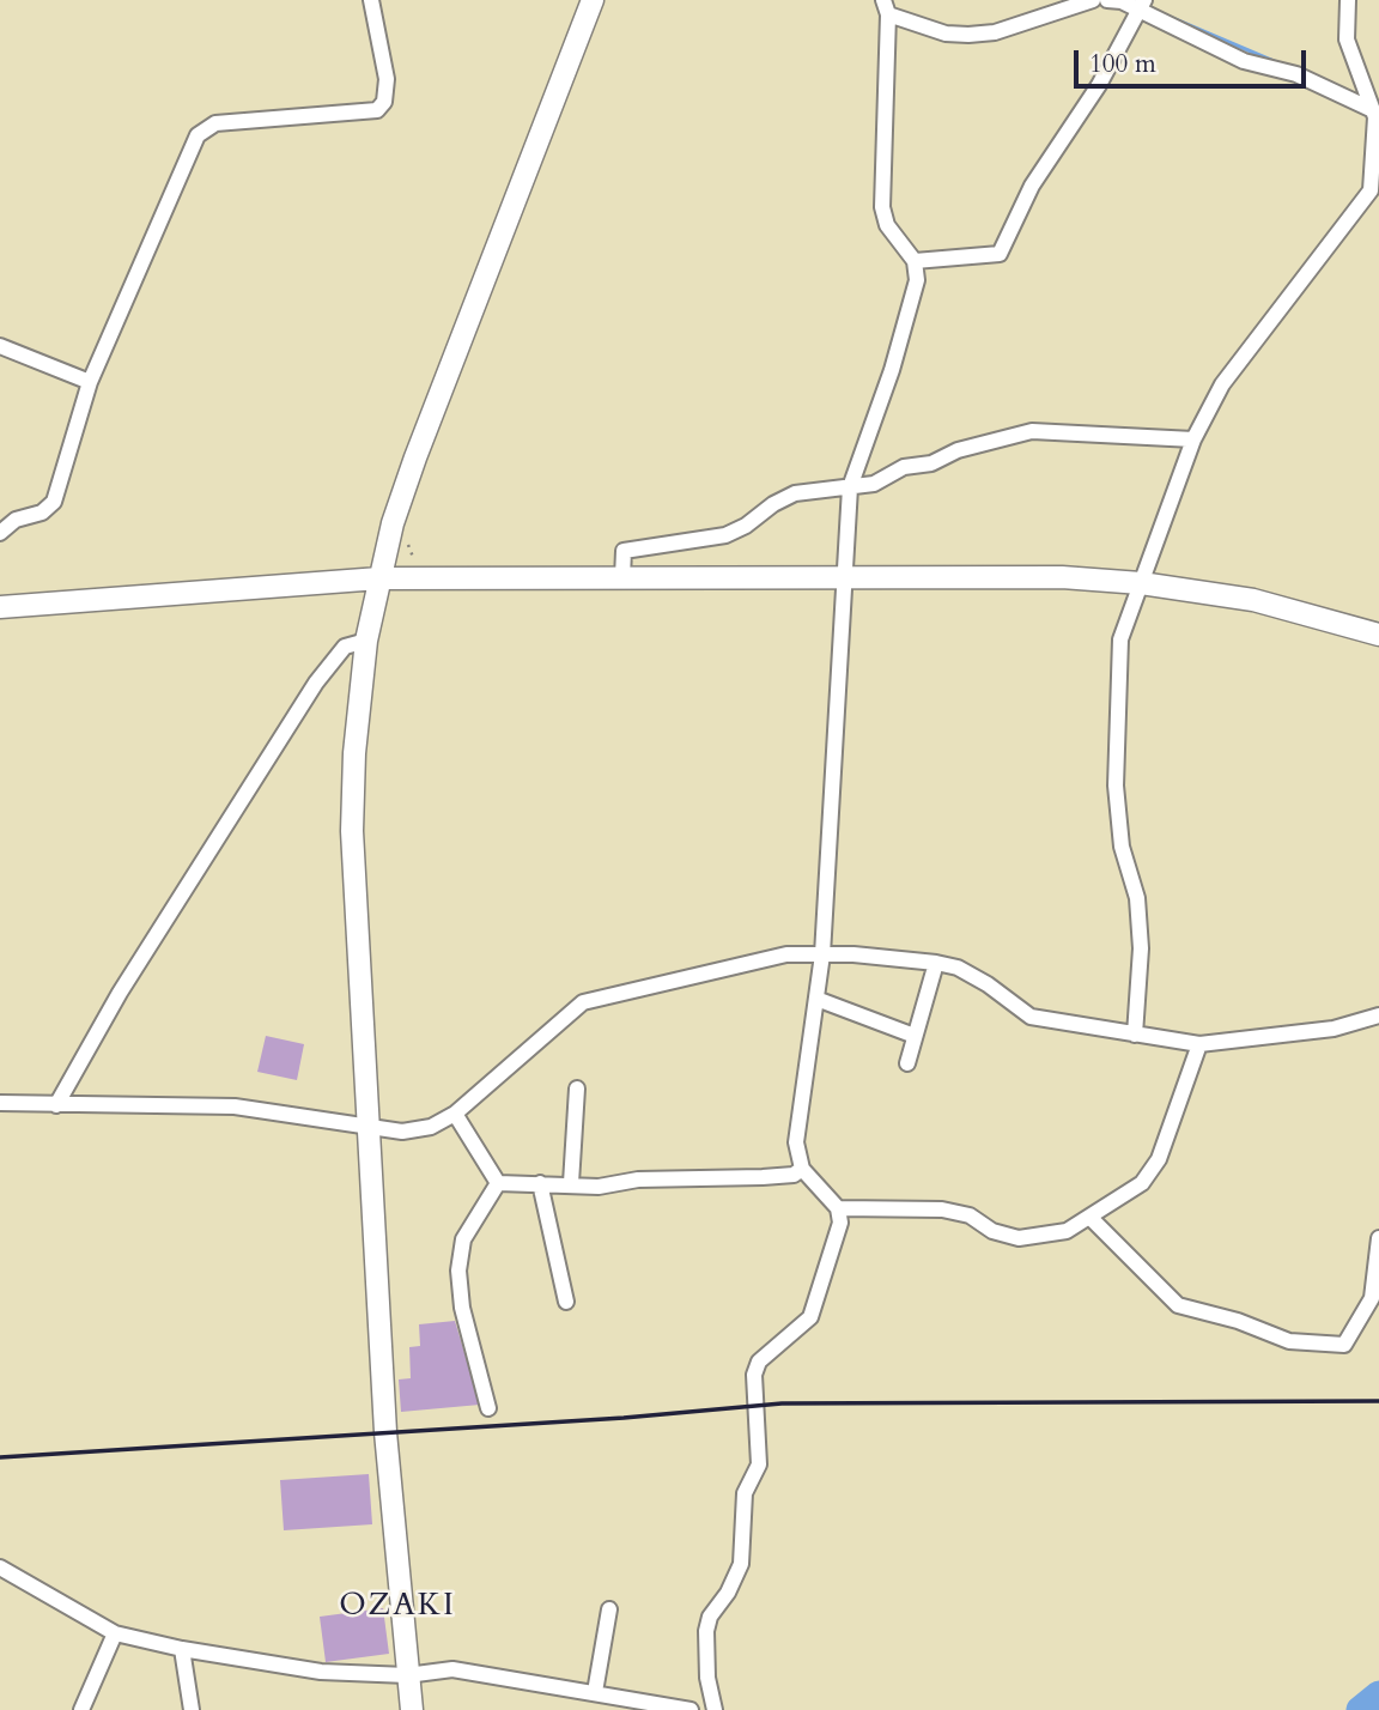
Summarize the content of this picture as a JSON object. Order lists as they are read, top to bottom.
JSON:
{
  "districts": ["OZAKI"],
  "scale_bar": "100 m"
}
